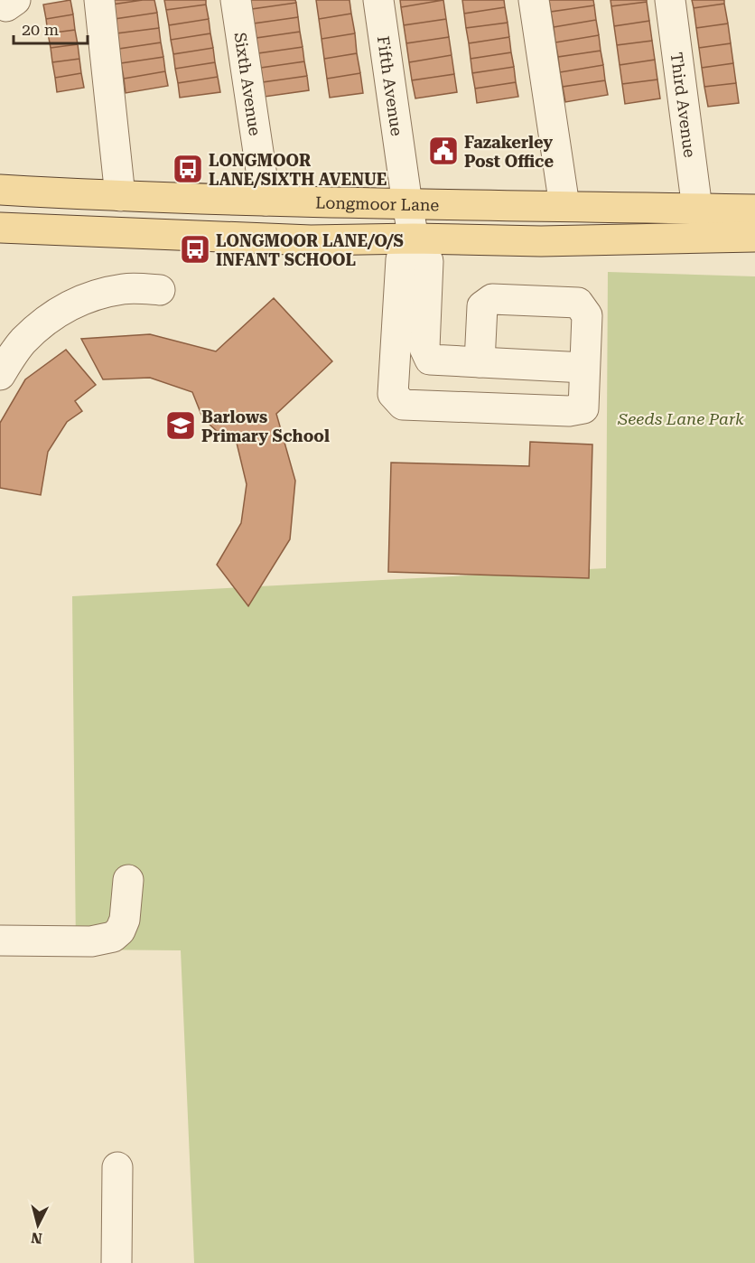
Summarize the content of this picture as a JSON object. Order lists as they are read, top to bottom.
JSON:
{
  "streets": {
    "main road": ["Longmoor Lane"],
    "street": ["Sixth Avenue", "Fifth Avenue", "Third Avenue"]
  },
  "crossings": [
    ["Sixth Avenue", "Longmoor Lane"],
    ["Fifth Avenue", "Longmoor Lane"],
    ["Third Avenue", "Longmoor Lane"]
  ],
  "parks": ["Seeds Lane Park"],
  "places": {
    "public building": ["Fazakerley Post Office"],
    "bus stop": ["LONGMOOR LANE/SIXTH AVENUE", "LONGMOOR LANE/O/S INFANT SCHOOL"],
    "school or university": ["Barlows Primary School"]
  },
  "scale_bar": "20 m",
  "north": "bottom"
}
